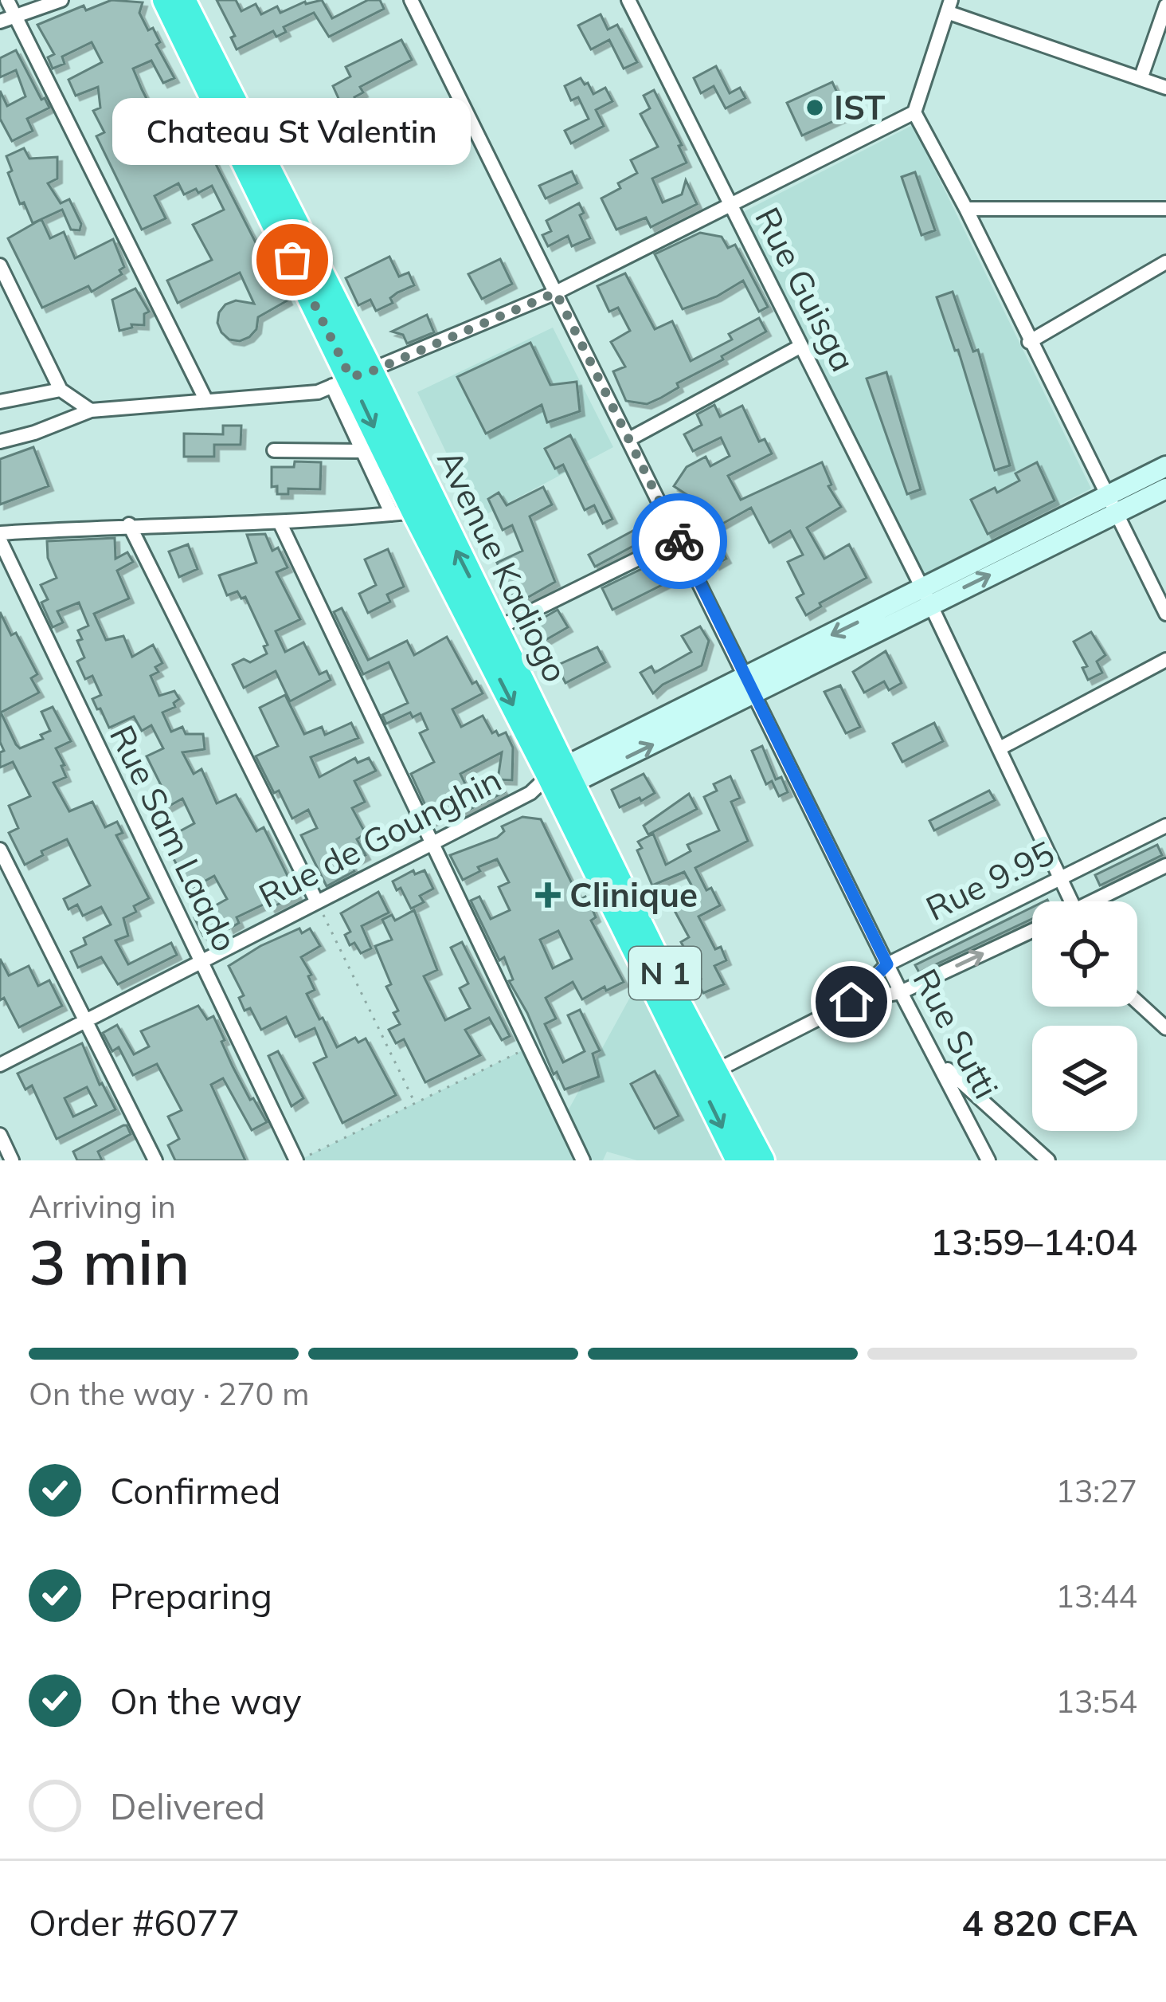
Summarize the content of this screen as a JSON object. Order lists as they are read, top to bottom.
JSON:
{
  "streets": {
    "highway": ["Avenue Kadiogo", "N 1"],
    "street": [
      "Rue Guisga",
      "Rue de Gounghin",
      "Rue Sam Laado",
      "Rue 9.95",
      "Rue Sutti"
    ]
  },
  "crossings": [
    ["Rue Guisga", "Rue 9.95"],
    ["Avenue Kadiogo", "Rue de Gounghin"],
    ["Avenue Kadiogo", "Rue 9.95"],
    ["Rue de Gounghin", "Rue Sam Laado"],
    ["Rue 9.95", "Rue Sutti"]
  ],
  "places": {
    "other": ["IST", "Chateau St Valentin"],
    "health": ["Clinique"]
  },
  "page": {
    "bubble": "Chateau St Valentin",
    "heading": ["3 min", "Arriving in", "13:59–14:04"],
    "panel": ["Order #6077", "4 820 CFA"],
    "bar": "On the way · 270 m",
    "list": [
      ["Confirmed", "13:27"],
      ["Preparing", "13:44"],
      ["On the way", "13:54"],
      "Delivered"
    ]
  }
}
